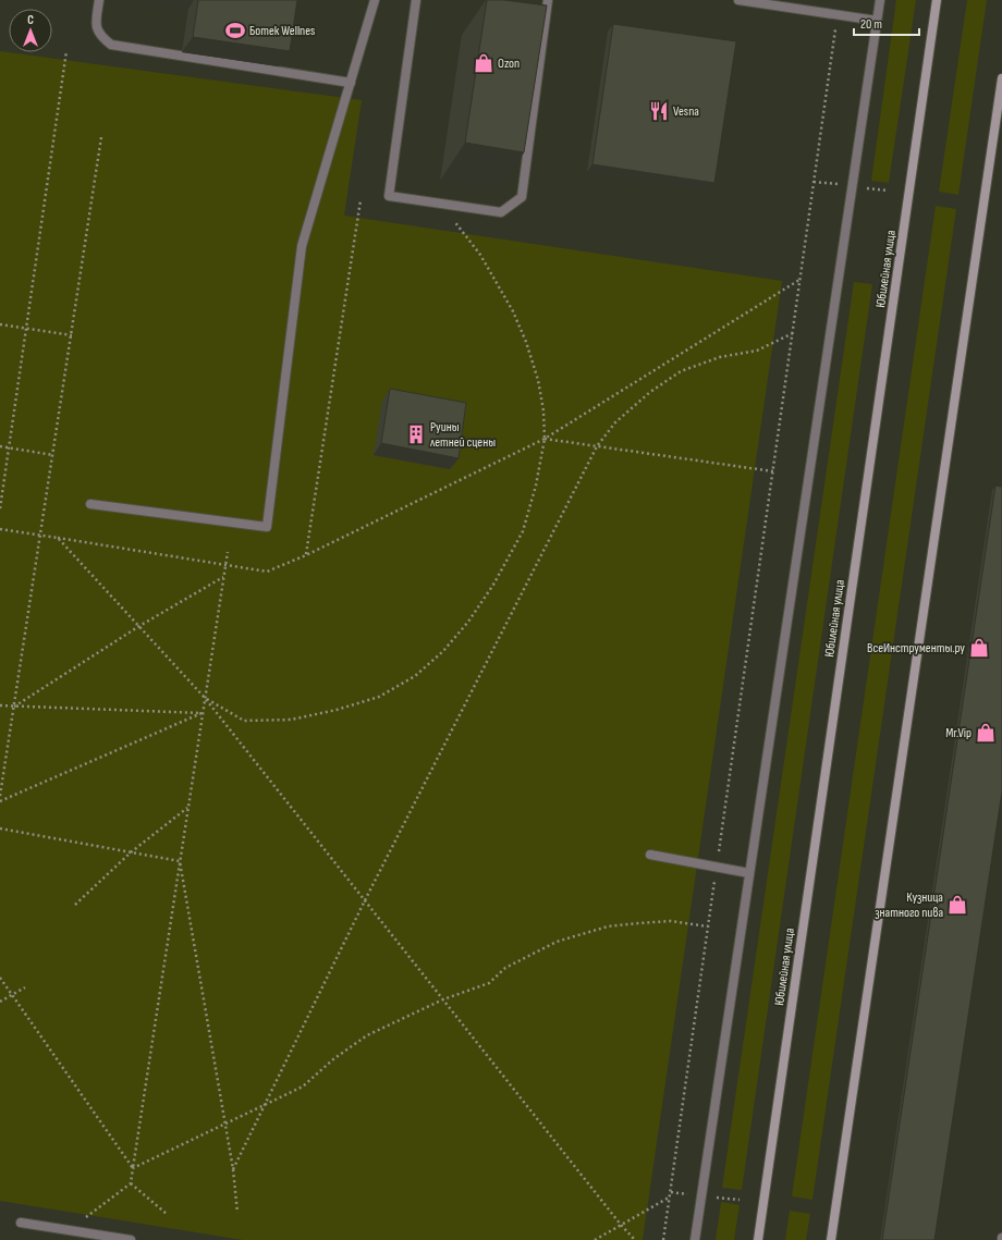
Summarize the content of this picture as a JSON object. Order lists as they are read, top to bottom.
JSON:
{
  "streets": {
    "main road": ["Юбилейная улица"]
  },
  "places": {
    "sports": ["Ботек Wellnes"],
    "shop": [
      "Ozon",
      "ВсеИнструменты.ру",
      "Mr.Vip",
      "Кузница знатного пива"
    ],
    "restaurant": ["Vesna"],
    "building": ["Руины летней сцены"]
  },
  "scale_bar": "20 m",
  "north": "top"
}
